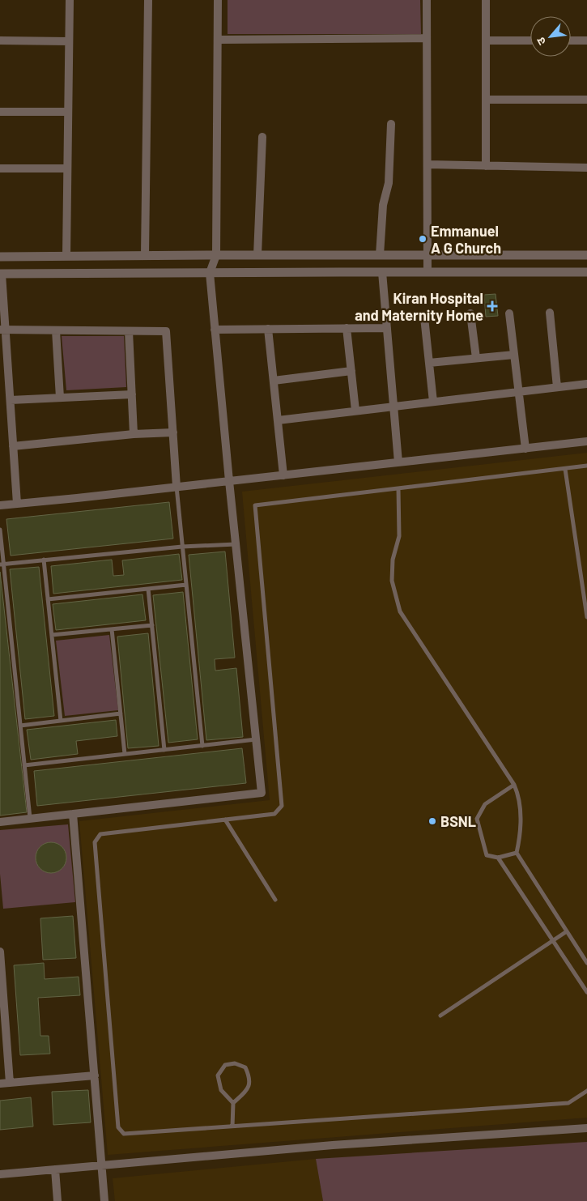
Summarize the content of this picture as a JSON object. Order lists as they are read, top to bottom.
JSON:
{
  "places": {
    "other": ["Emmanuel A G Church", "BSNL"],
    "health": ["Kiran Hospital and Maternity Home"]
  },
  "north": "bottom left"
}
